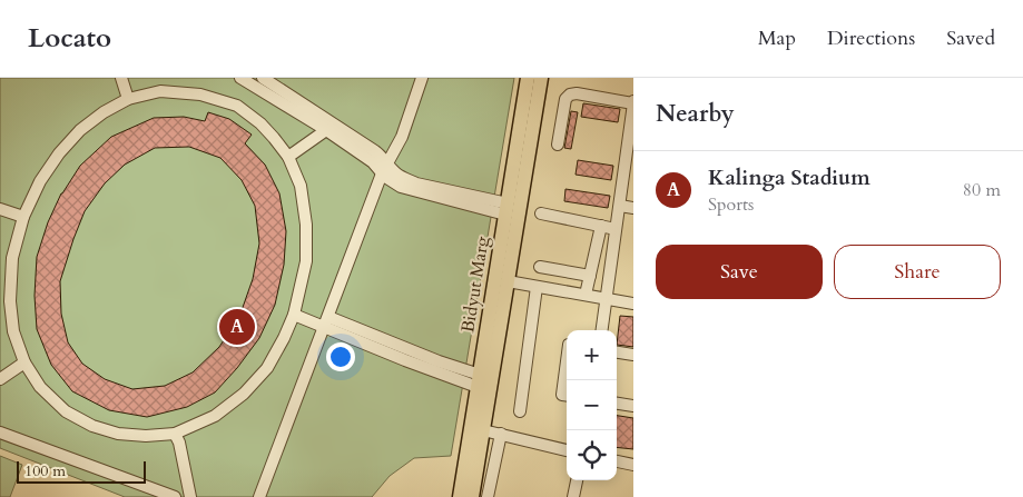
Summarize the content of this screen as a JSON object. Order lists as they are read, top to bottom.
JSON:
{
  "streets": {
    "main road": ["Bidyut Marg"]
  },
  "scale_bar": "100 m",
  "page": {
    "header": "Locato",
    "nav": ["Map", "Directions", "Saved"],
    "heading": "Nearby",
    "list": [
      {
        "mark": "A",
        "name": "Kalinga Stadium",
        "note": "Sports",
        "value": "80 m"
      }
    ],
    "buttons": ["Save", "Share"],
    "pins": "A",
    "map_buttons": ["+", "−"],
    "scale": "100 m"
  }
}
